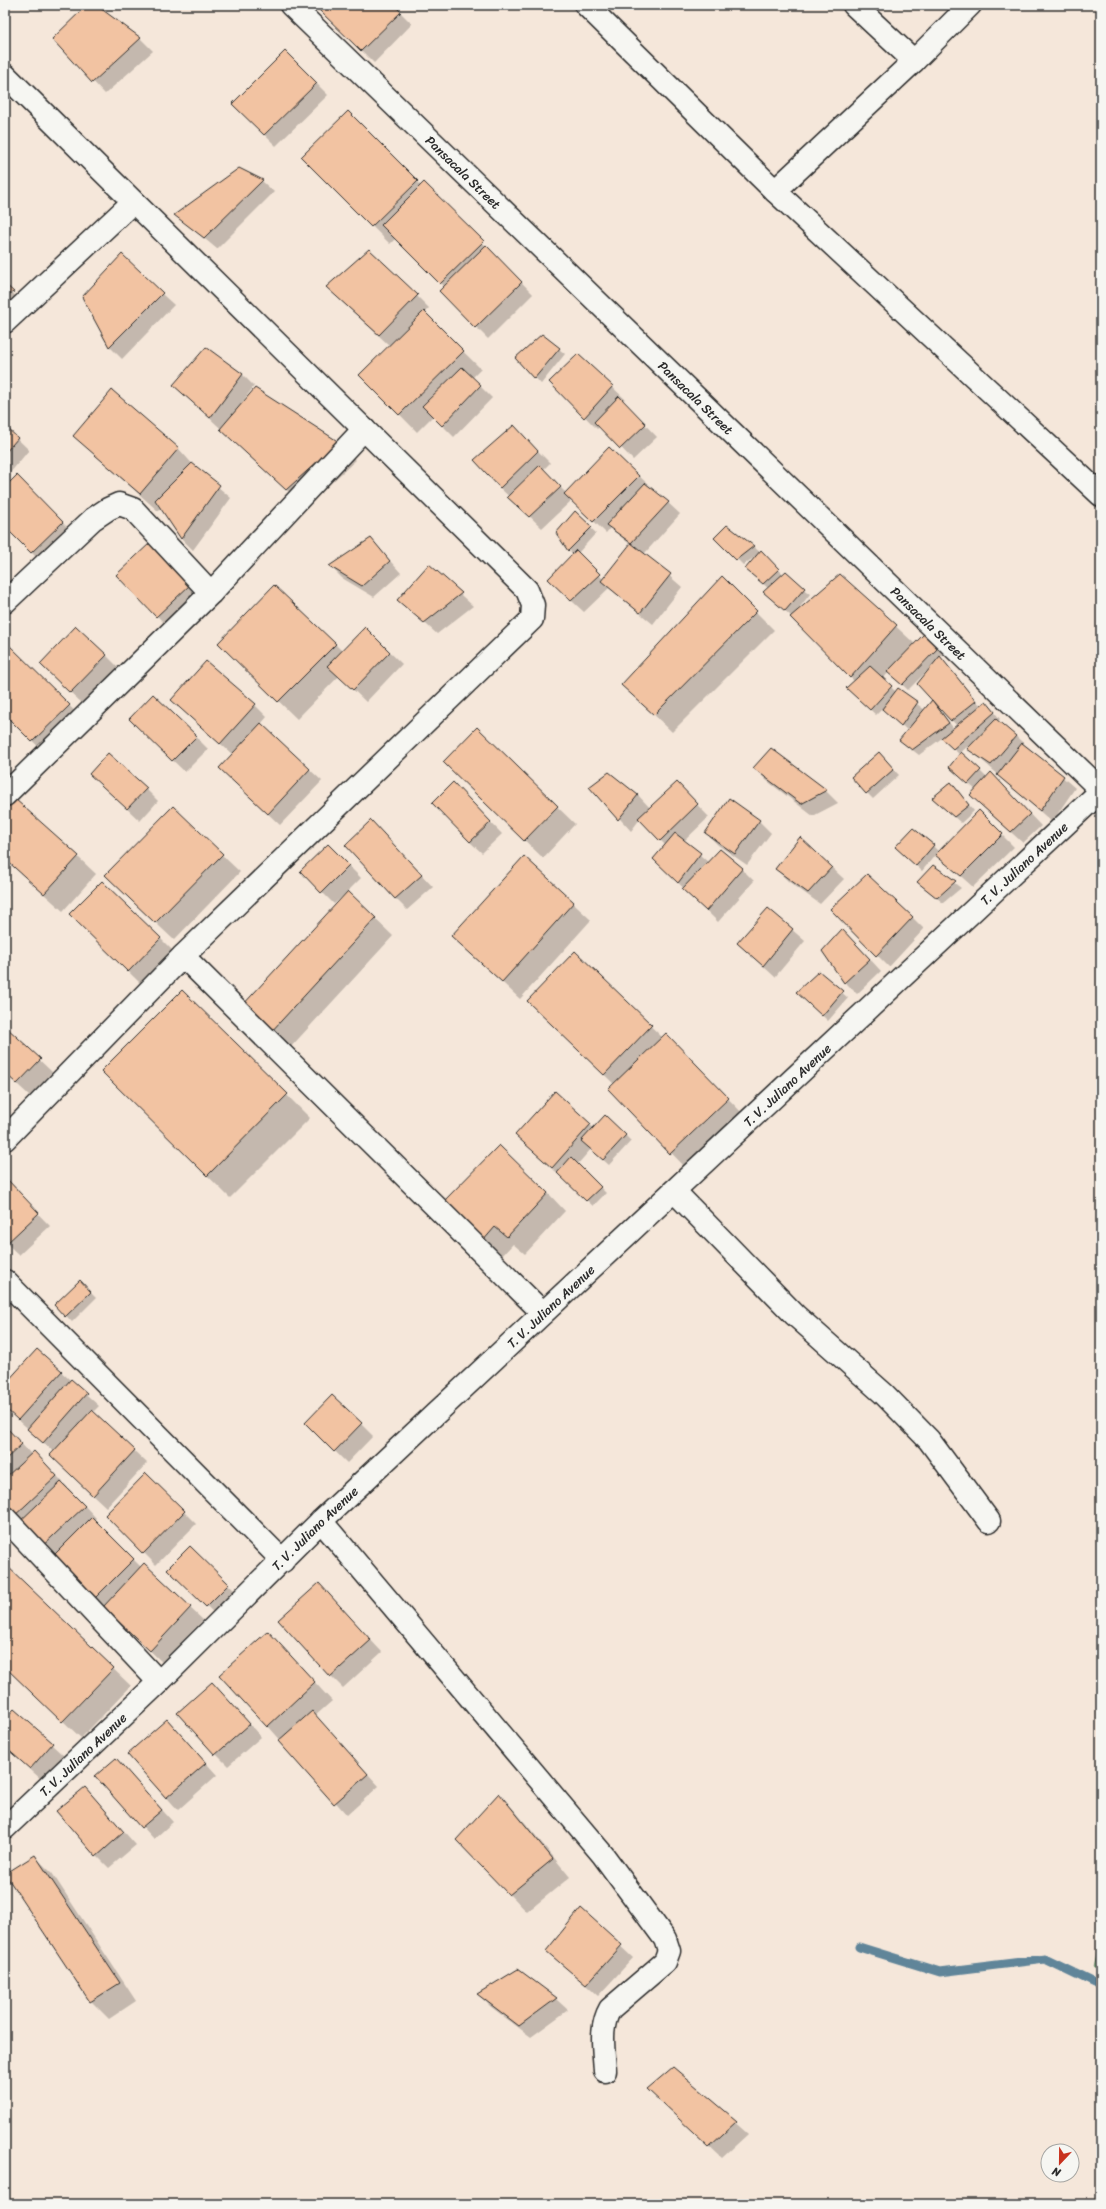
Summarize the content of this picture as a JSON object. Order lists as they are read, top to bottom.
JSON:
{
  "streets": {
    "street": ["Pansacala Street", "T. V. Juliano Avenue"]
  },
  "crossings": [
    ["Pansacala Street", "T. V. Juliano Avenue"]
  ],
  "north": "bottom"
}
